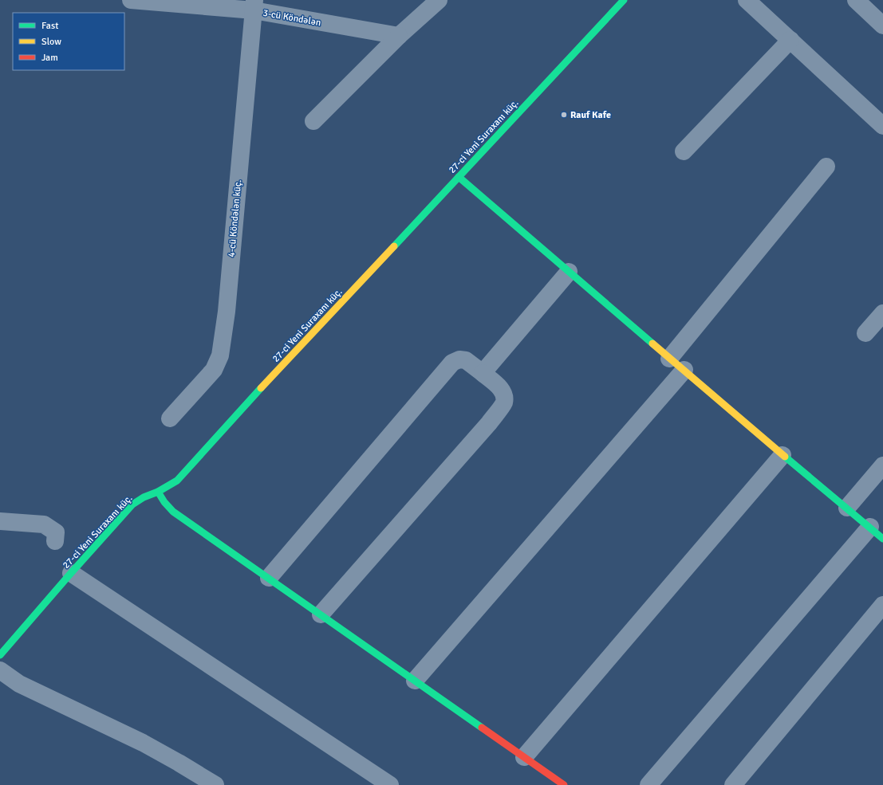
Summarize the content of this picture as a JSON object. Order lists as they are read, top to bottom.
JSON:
{
  "streets": {
    "street": ["3-cü Köndələn", "27-ci Yeni Suraxanı küç.", "4-cü Köndələn küç."]
  },
  "crossings": [
    ["3-cü Köndələn", "4-cü Köndələn küç."]
  ],
  "places": ["Rauf Kafe"],
  "legend": ["Fast", "Slow", "Jam"]
}
